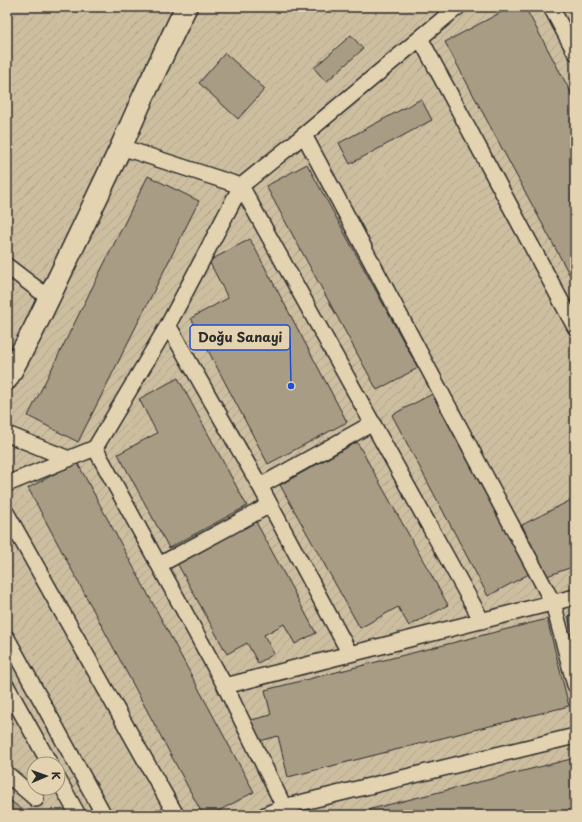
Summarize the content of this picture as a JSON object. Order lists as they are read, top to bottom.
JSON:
{
  "places": ["Doğu Sanayi"],
  "north": "right"
}
